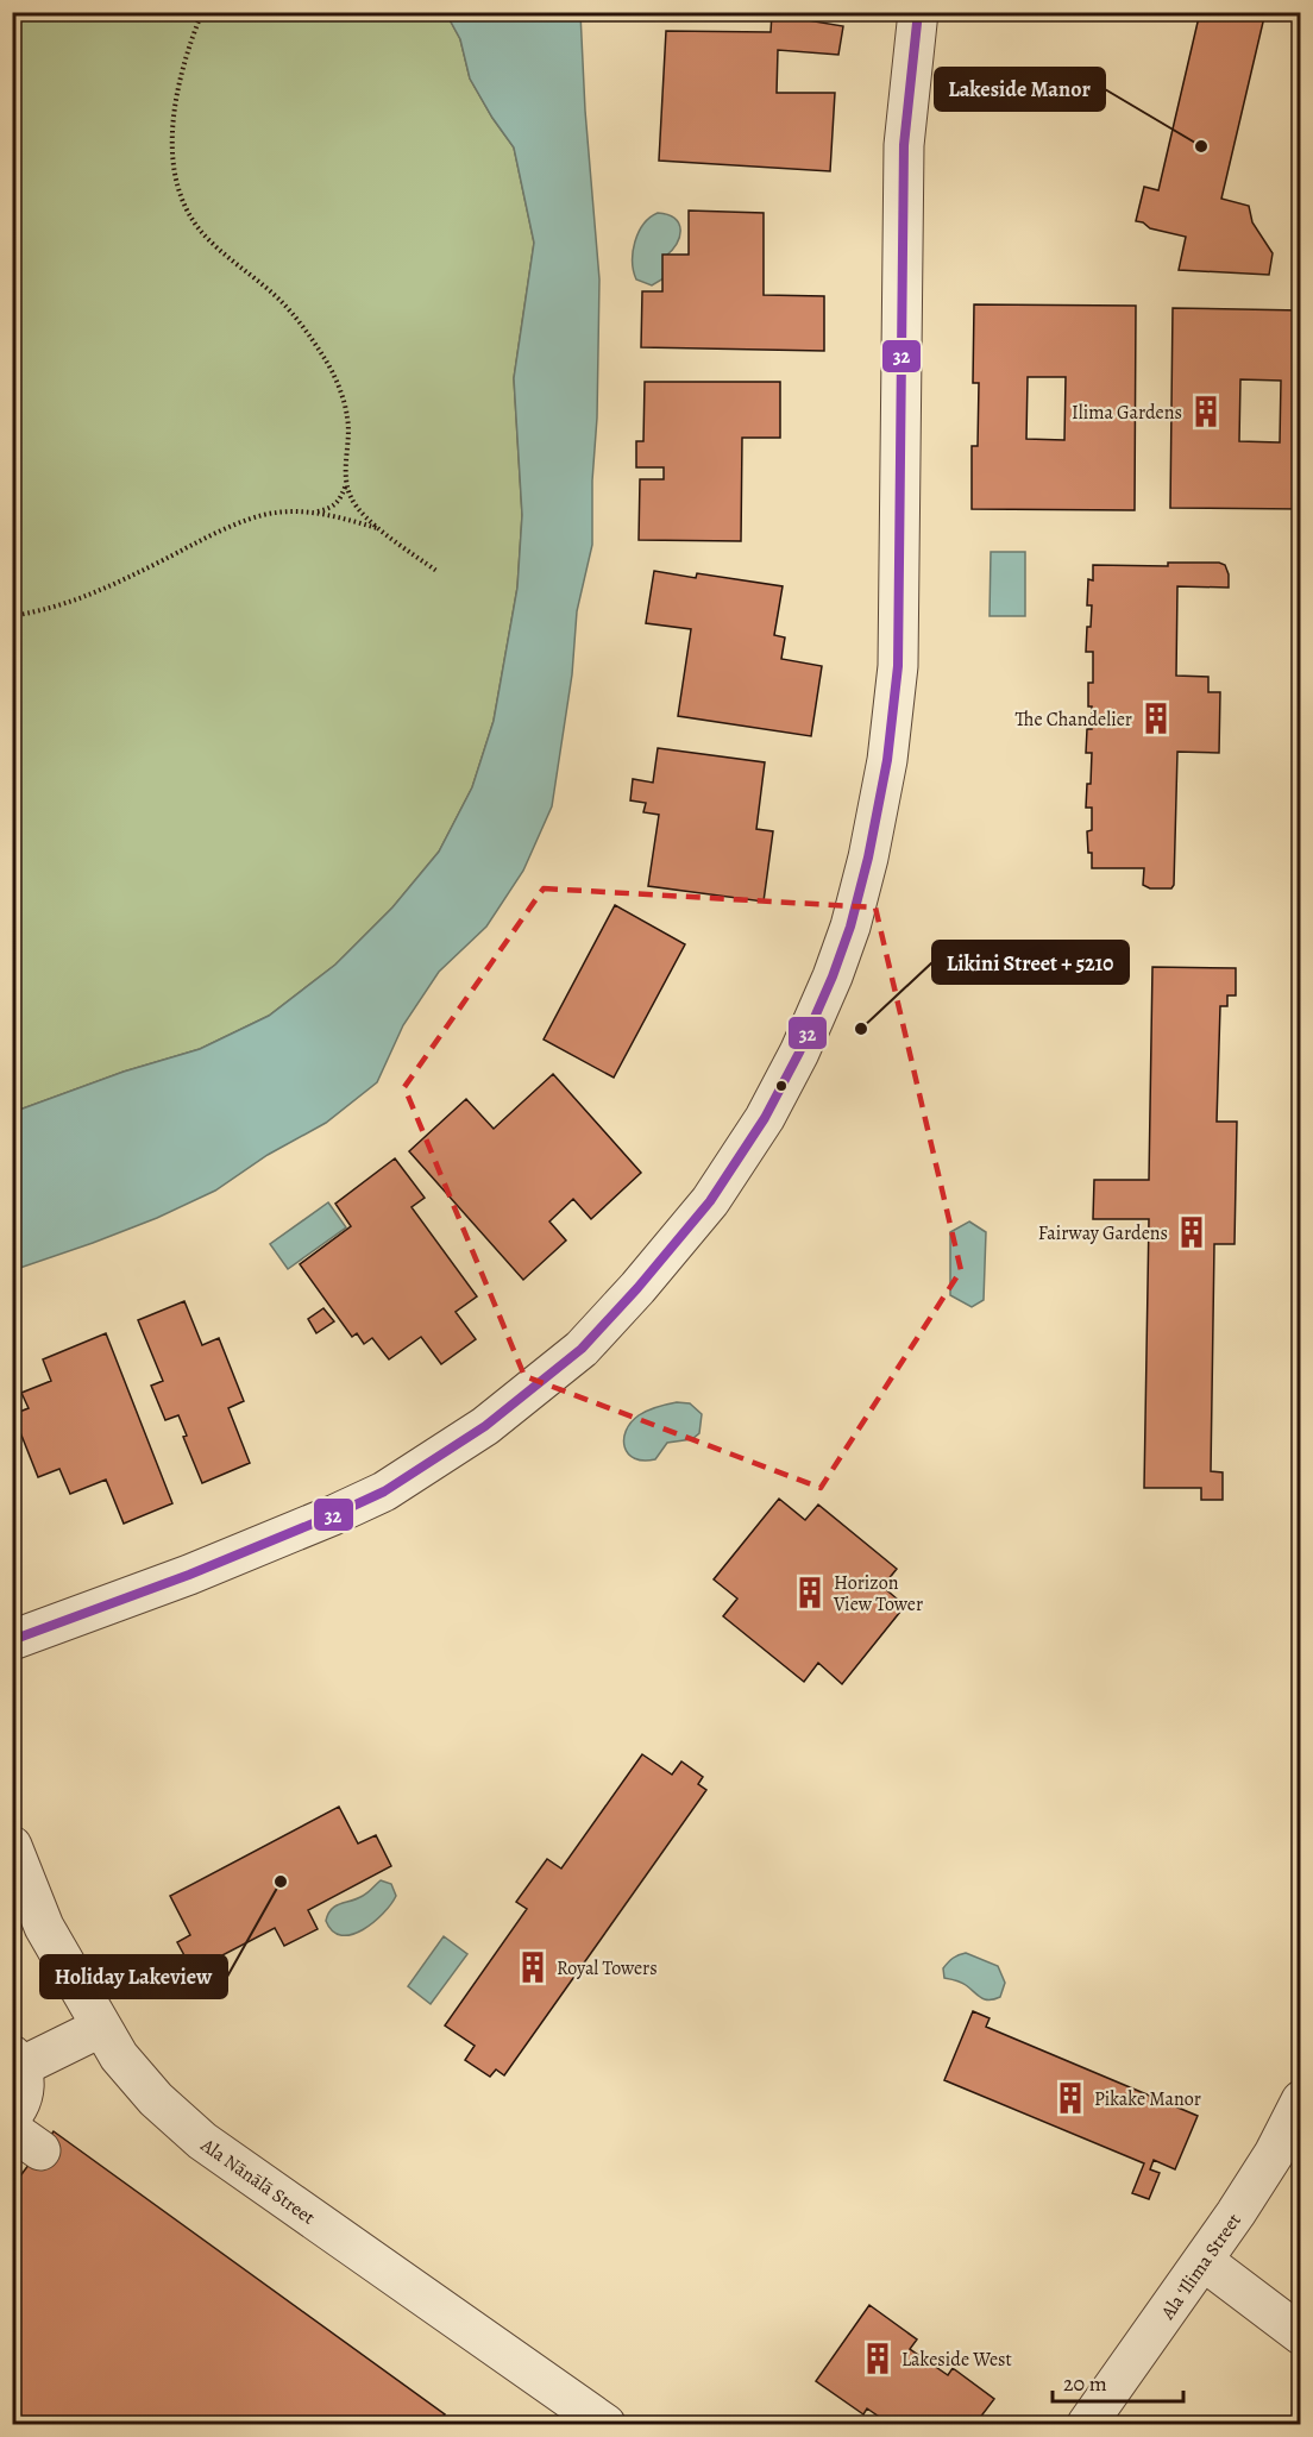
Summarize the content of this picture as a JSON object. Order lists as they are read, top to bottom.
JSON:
{
  "streets": {
    "street": ["Ala Nānālā Street", "Ala ʻIlima Street"]
  },
  "places": {
    "other": ["Lakeside Manor", "Likini Street + 5210", "Holiday Lakeview"],
    "building": [
      "Ilima Gardens",
      "The Chandelier",
      "Fairway Gardens",
      "Horizon View Tower",
      "Royal Towers",
      "Pikake Manor",
      "Lakeside West"
    ]
  },
  "lines": ["transit line 32"],
  "scale_bar": "20 m"
}
